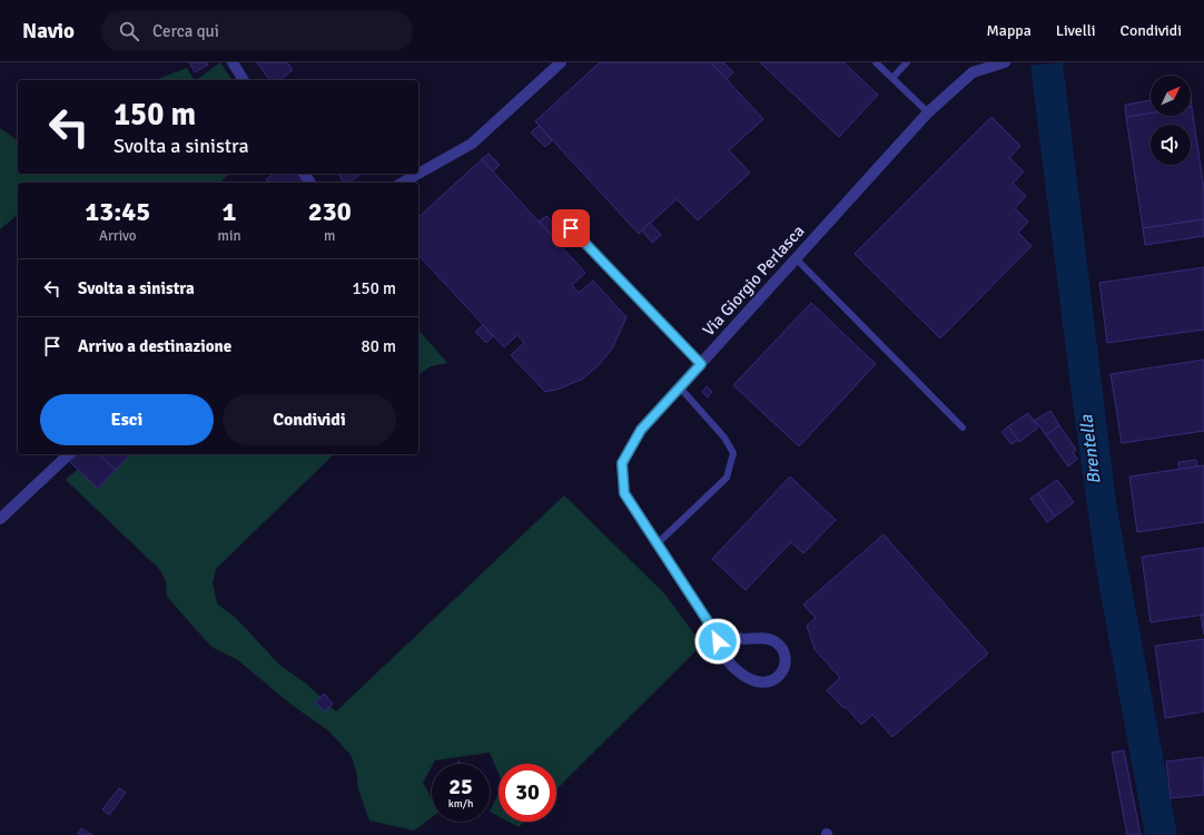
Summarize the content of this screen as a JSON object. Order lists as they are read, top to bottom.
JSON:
{
  "streets": {
    "street": ["Via Giorgio Perlasca"]
  },
  "water": ["Brentella"],
  "north": "top right",
  "page": {
    "header": "Navio",
    "search": "Cerca qui",
    "nav": ["Mappa", "Livelli", "Condividi"],
    "turn": ["150 m", "Svolta a sinistra"],
    "eta": [
      "13:45",
      "Arrivo",
      "1",
      "min",
      "230",
      "m"
    ],
    "list": [
      {
        "name": "Svolta a sinistra",
        "value": "150 m"
      },
      {
        "name": "Arrivo a destinazione",
        "value": "80 m"
      }
    ],
    "buttons": ["Esci", "Condividi"],
    "speed": "25 km/h",
    "limit": "30"
  }
}
